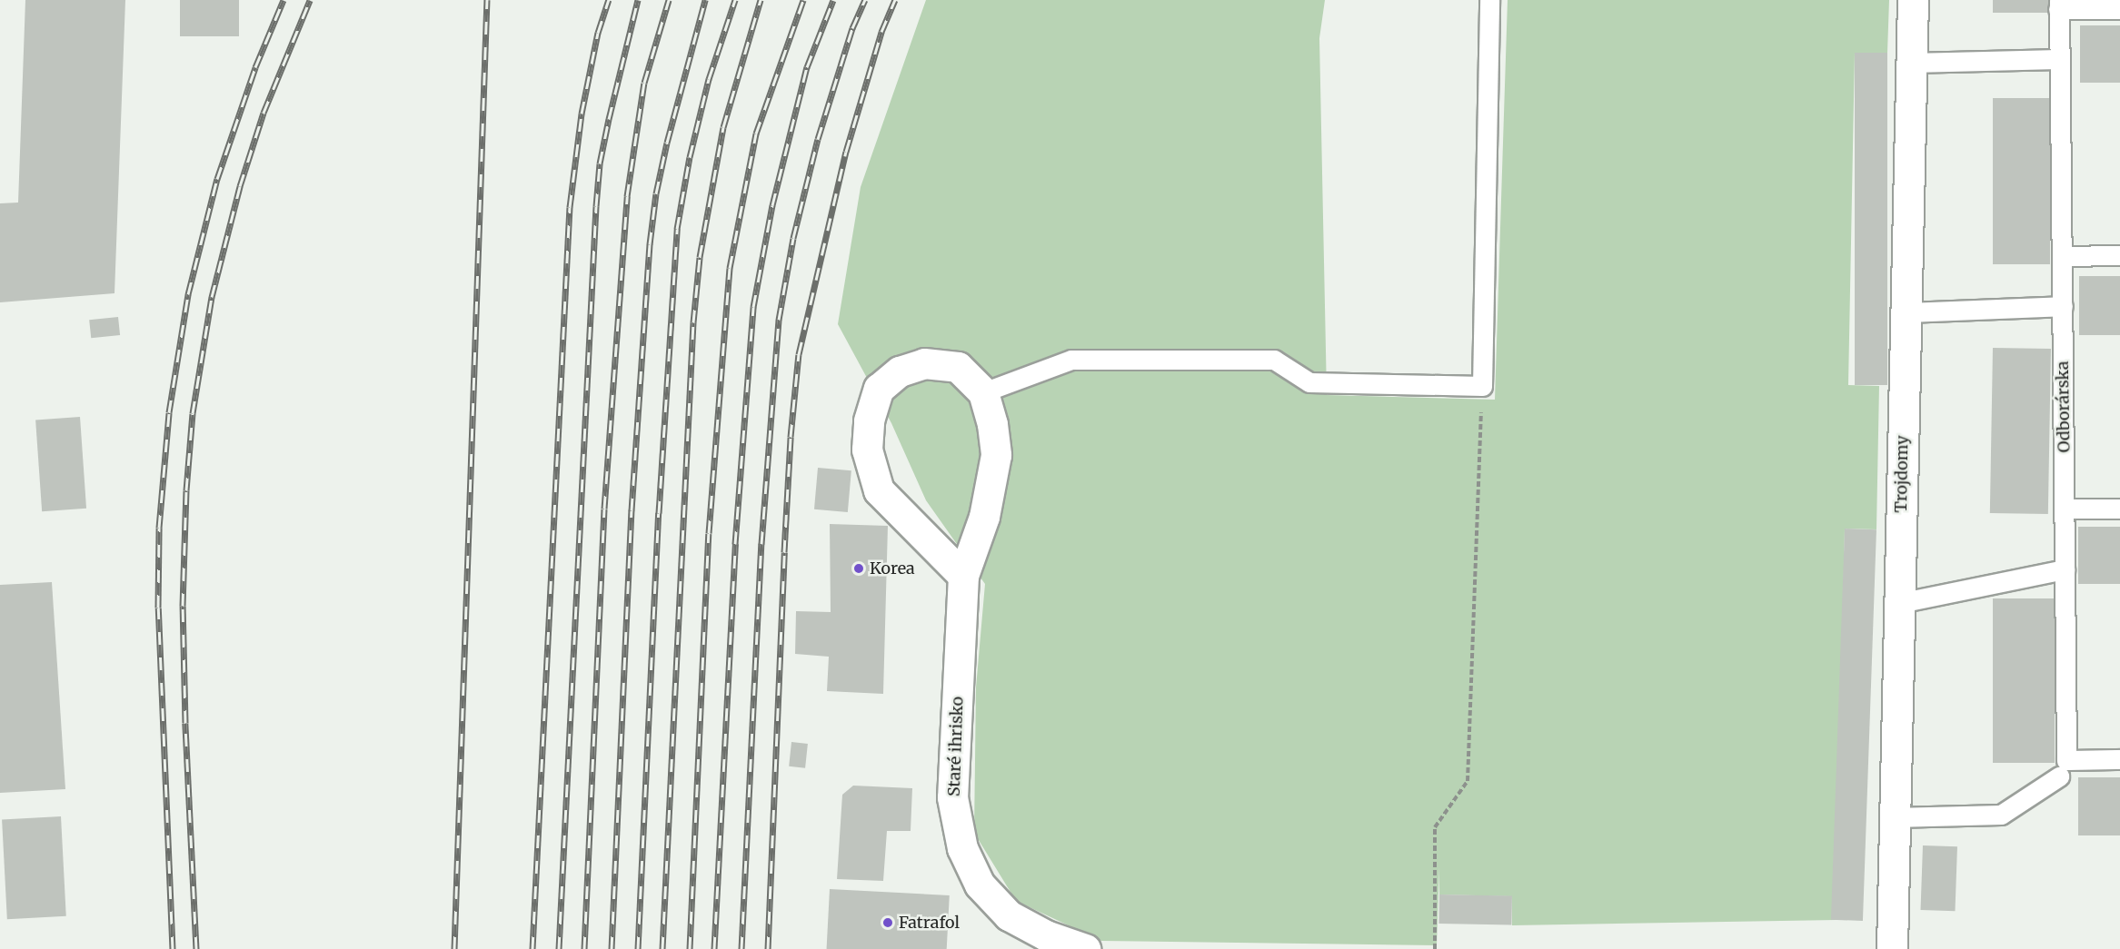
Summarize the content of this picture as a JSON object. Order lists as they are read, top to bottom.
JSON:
{
  "streets": {
    "street": ["Trojdomy", "Staré ihrisko"],
    "lane": ["Odborárska"]
  },
  "places": ["Korea", "Fatrafol"]
}
